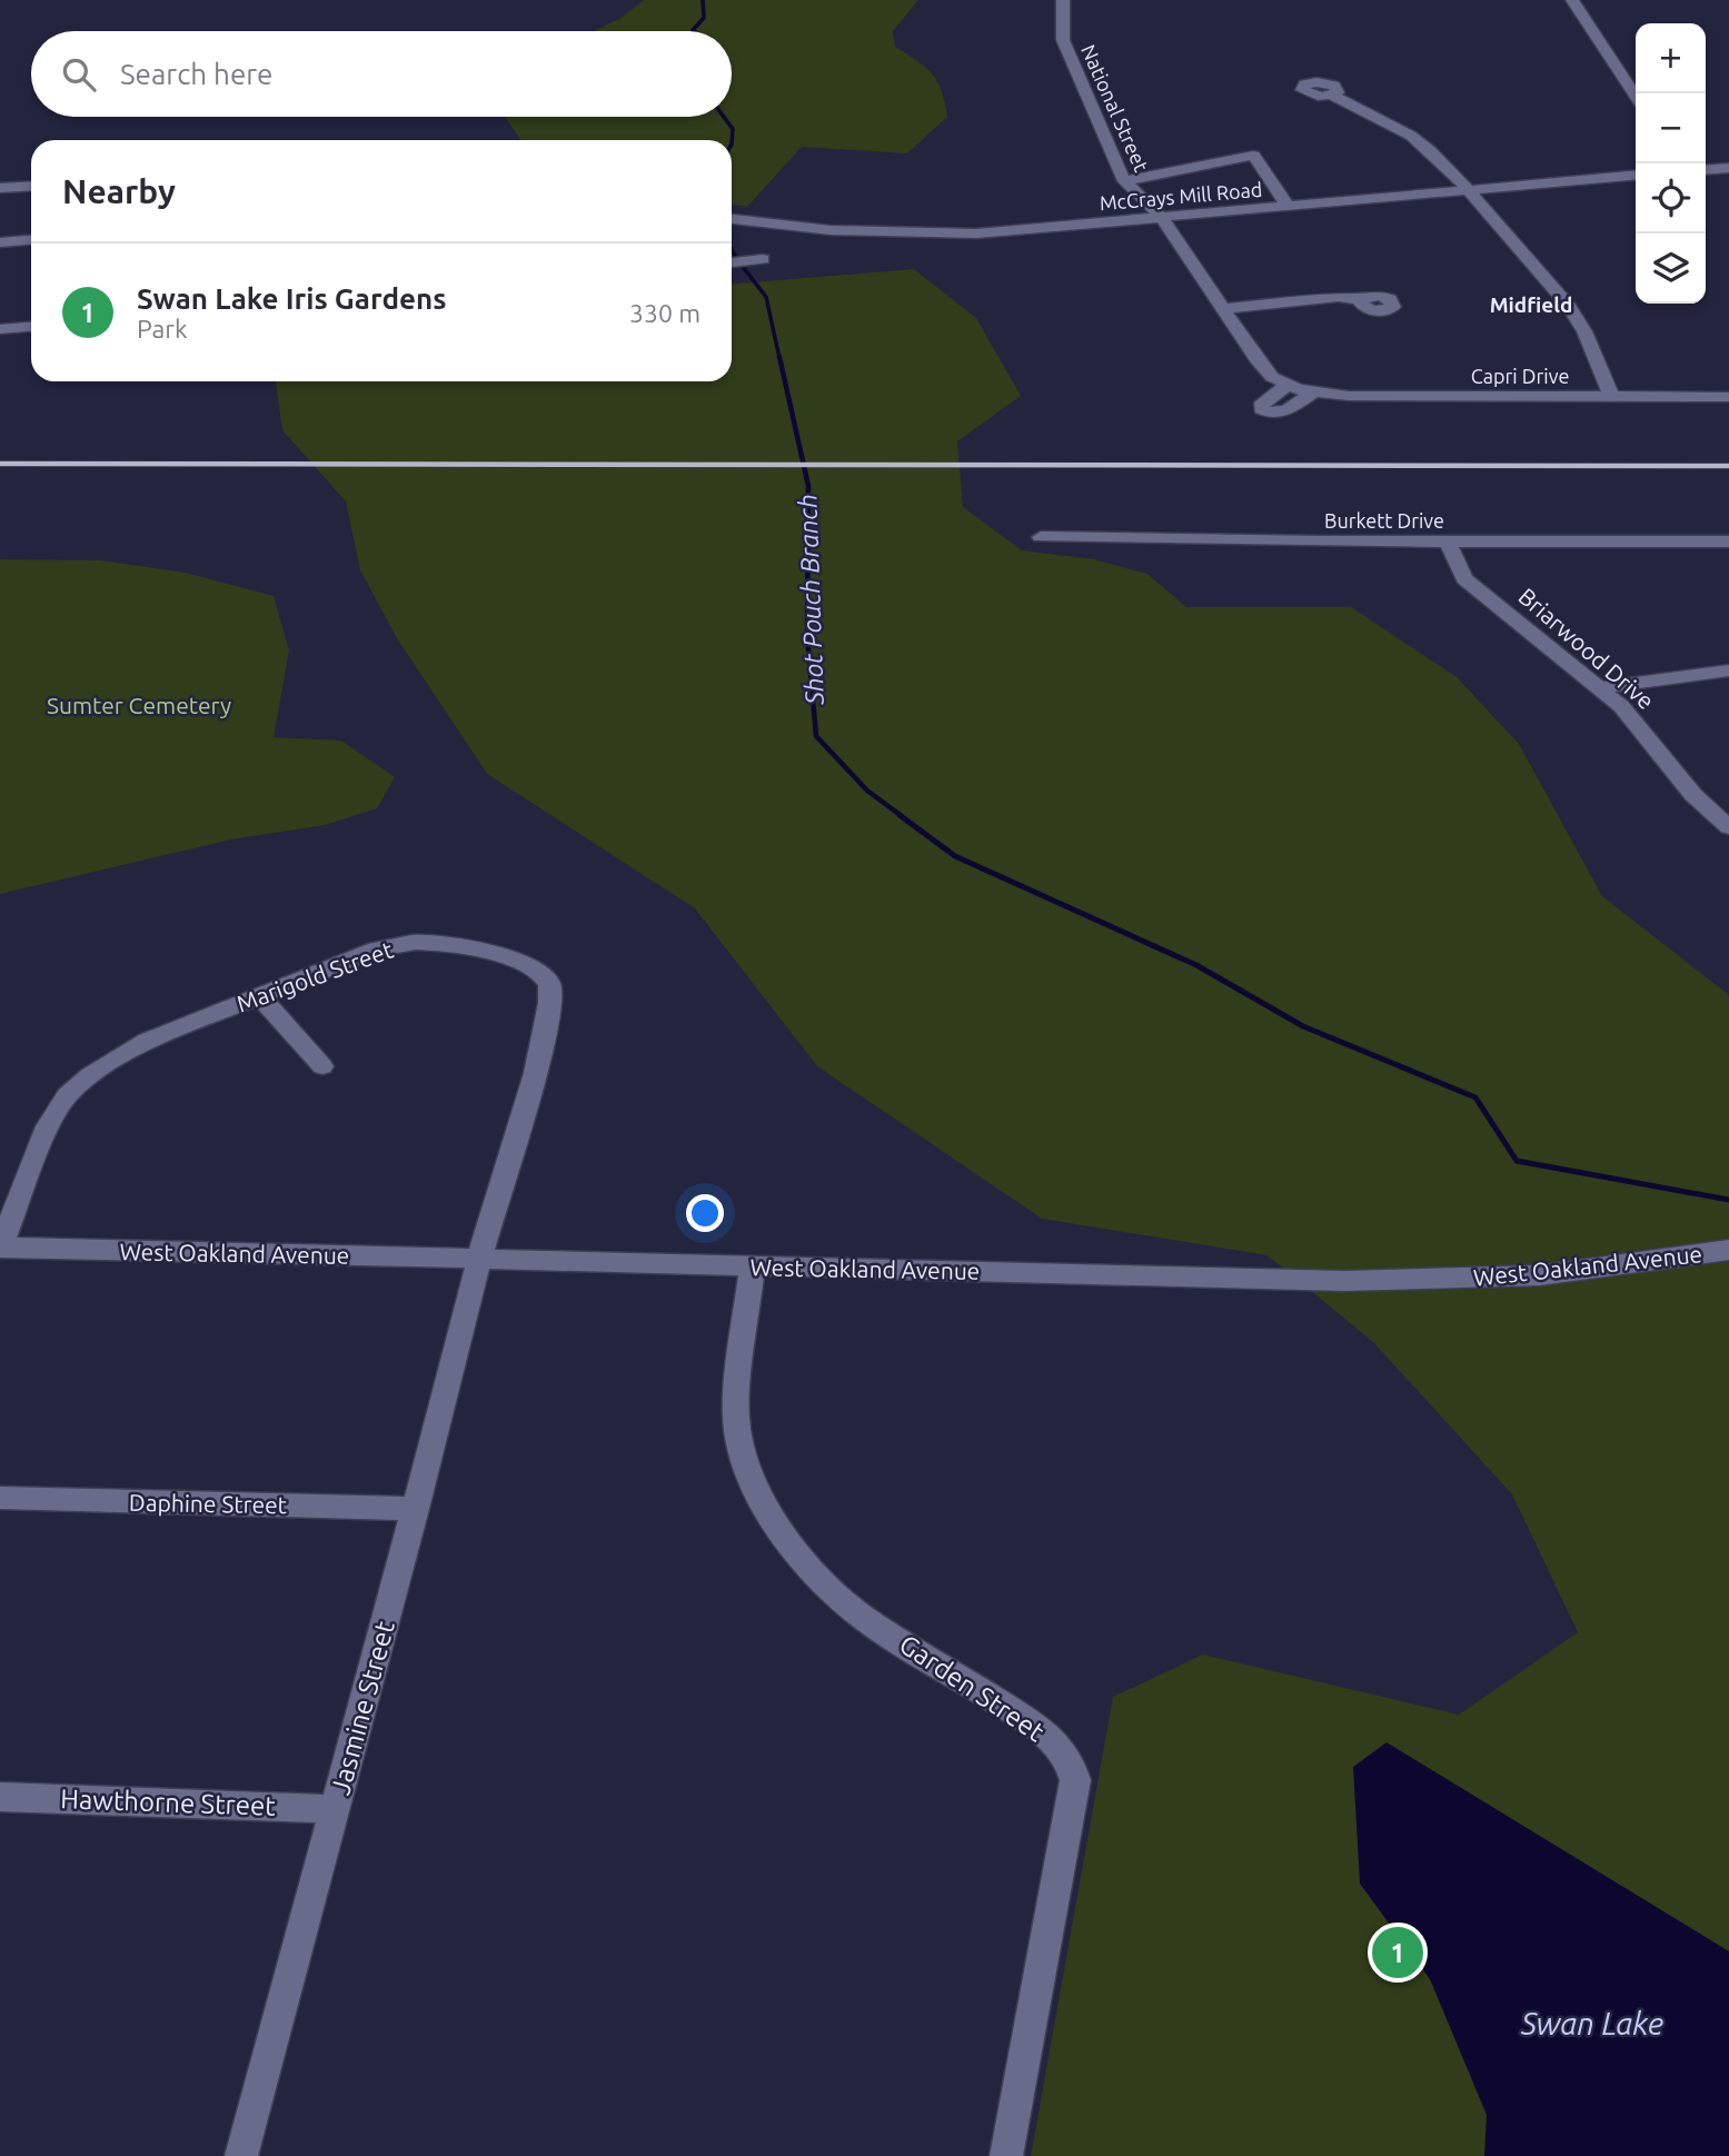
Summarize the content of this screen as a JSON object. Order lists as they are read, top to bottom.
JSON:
{
  "streets": {
    "street": [
      "National Street",
      "McCrays Mill Road",
      "Capri Drive",
      "Burkett Drive",
      "Briarwood Drive",
      "Marigold Street",
      "West Oakland Avenue",
      "Daphine Street",
      "Garden Street",
      "Jasmine Street",
      "Hawthorne Street"
    ]
  },
  "crossings": [
    ["National Street", "McCrays Mill Road"],
    ["National Street", "Capri Drive"],
    ["McCrays Mill Road", "Capri Drive"],
    ["Burkett Drive", "Briarwood Drive"],
    ["Marigold Street", "West Oakland Avenue"],
    ["Marigold Street", "Jasmine Street"],
    ["West Oakland Avenue", "Garden Street"],
    ["West Oakland Avenue", "Jasmine Street"],
    ["Daphine Street", "Jasmine Street"],
    ["Jasmine Street", "Hawthorne Street"]
  ],
  "districts": ["Midfield"],
  "water": ["Shot Pouch Branch", "Swan Lake"],
  "parks": ["Sumter Cemetery"],
  "page": {
    "map_buttons": ["+", "−"],
    "search": "Search here",
    "heading": "Nearby",
    "list": [
      {
        "mark": "1",
        "name": "Swan Lake Iris Gardens",
        "note": "Park",
        "value": "330 m"
      }
    ],
    "pins": "1"
  }
}
